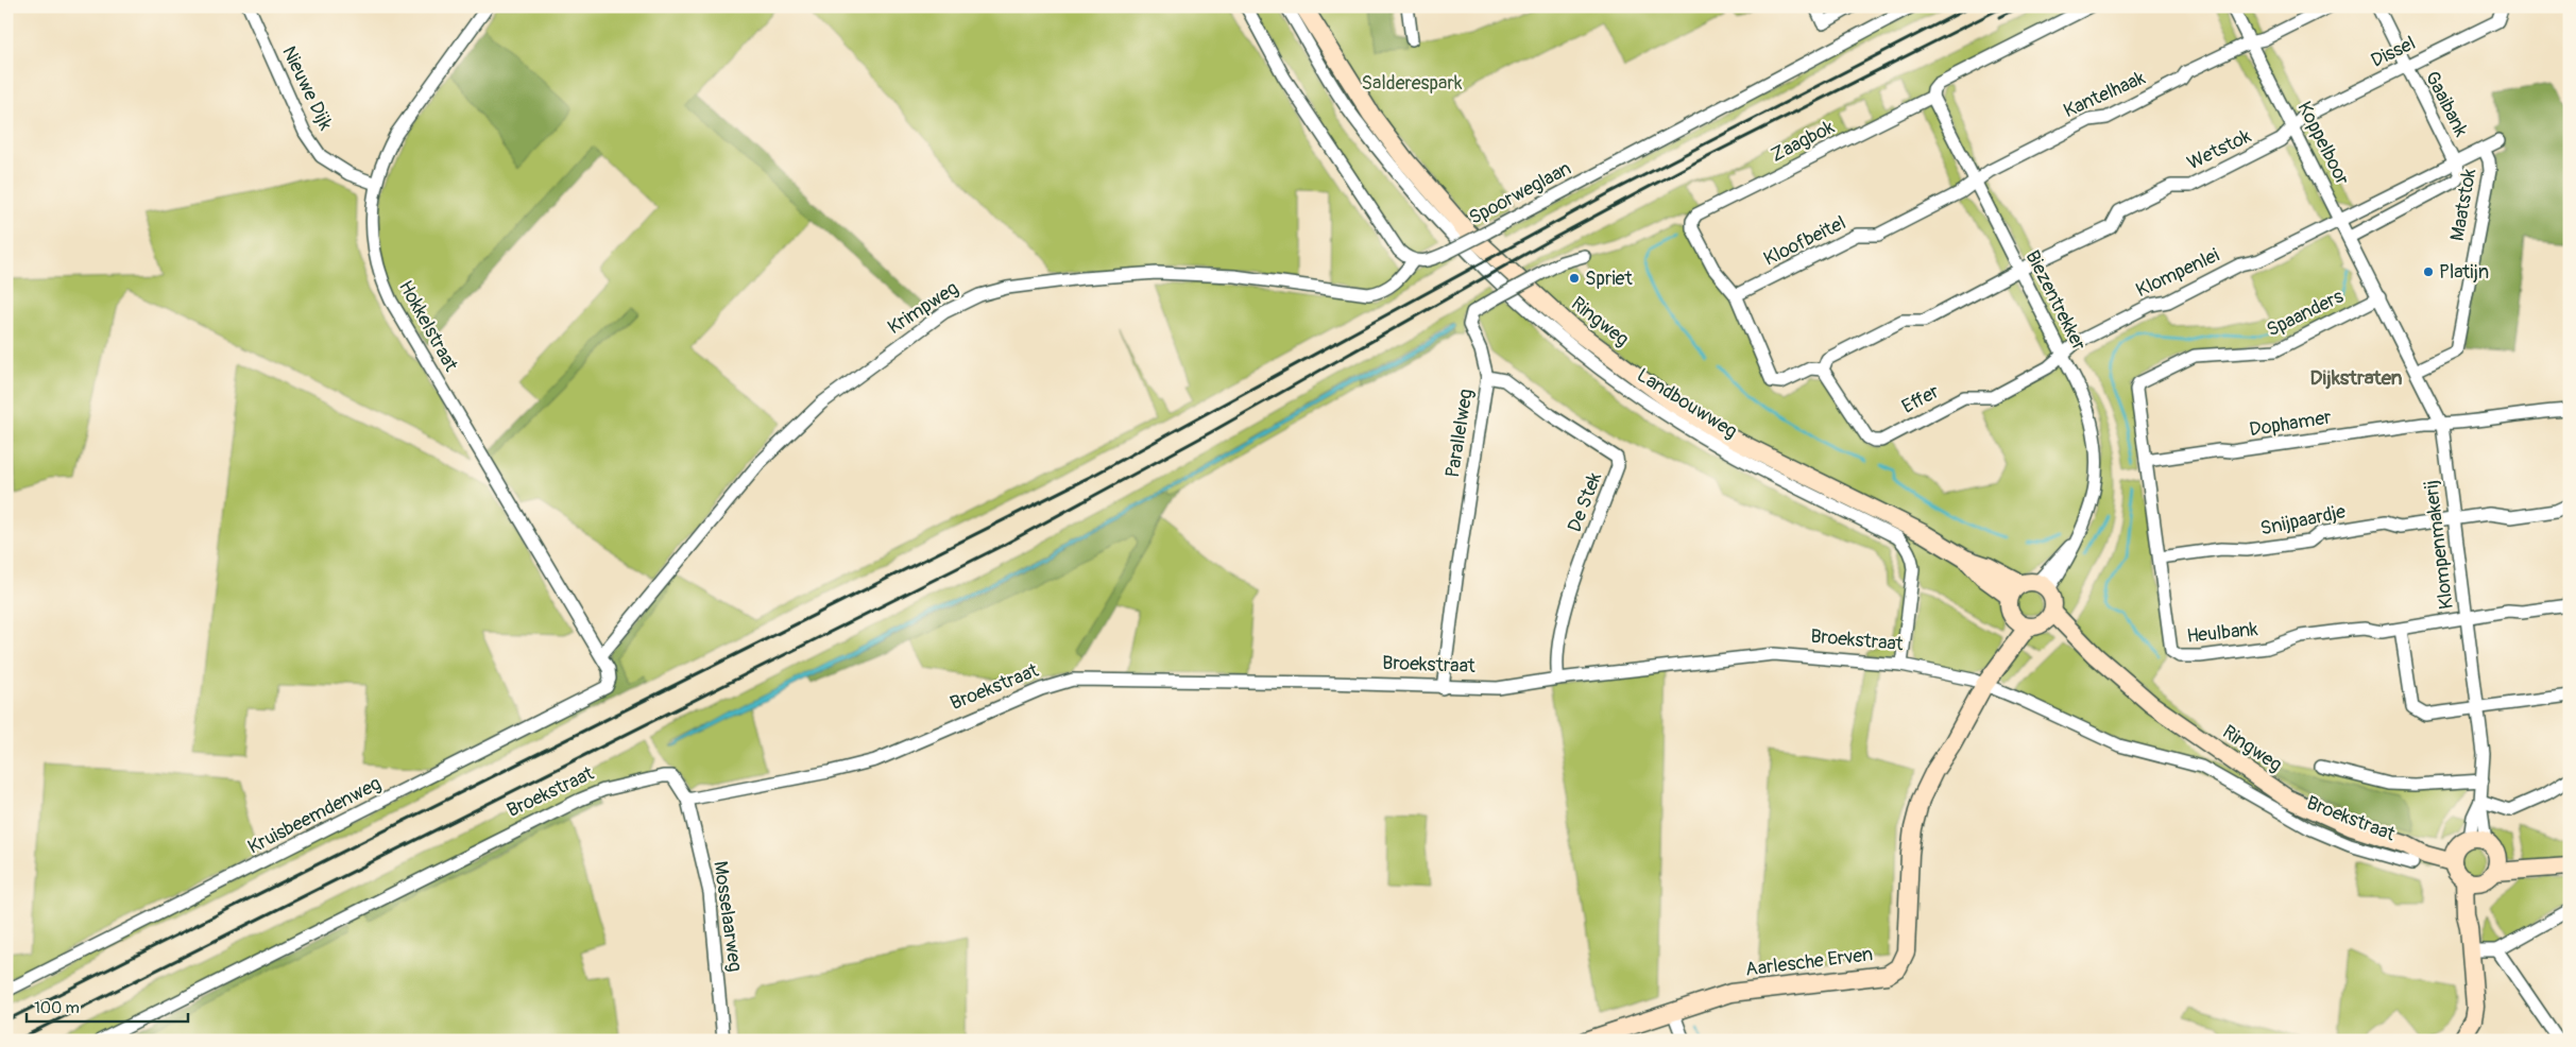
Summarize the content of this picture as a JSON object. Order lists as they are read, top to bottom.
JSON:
{
  "streets": {
    "main road": ["Ringweg", "Aarlesche Erven"],
    "street": [
      "Dissel",
      "Nieuwe Dijk",
      "Kantelhaak",
      "Gaaibank",
      "Zaagbok",
      "Koppelboor",
      "Wetstok",
      "Spoorweglaan",
      "Maatstok",
      "Kloofbeitel",
      "Klompenlei",
      "Biezentrekker",
      "Krimpweg",
      "Spaanders",
      "Hokkelstraat",
      "Effer",
      "Landbouwweg",
      "Dophamer",
      "Parallelweg",
      "De Stek",
      "Snijpaardje",
      "Klompenmakerij",
      "Heulbank",
      "Broekstraat",
      "Kruisbeemdenweg",
      "Mosselaarweg"
    ]
  },
  "crossings": [
    ["Dissel", "Gaaibank"],
    ["Dissel", "Koppelboor"],
    ["Dissel", "Wetstok"],
    ["Nieuwe Dijk", "Hokkelstraat"],
    ["Kantelhaak", "Koppelboor"],
    ["Kantelhaak", "Kloofbeitel"],
    ["Kantelhaak", "Biezentrekker"],
    ["Gaaibank", "Koppelboor"],
    ["Gaaibank", "Maatstok"],
    ["Gaaibank", "Klompenlei"],
    ["Zaagbok", "Kloofbeitel"],
    ["Zaagbok", "Biezentrekker"],
    ["Koppelboor", "Wetstok"],
    ["Koppelboor", "Klompenlei"],
    ["Koppelboor", "Spaanders"],
    ["Koppelboor", "Klompenmakerij"],
    ["Wetstok", "Biezentrekker"],
    ["Wetstok", "Effer"],
    ["Spoorweglaan", "Krimpweg"],
    ["Maatstok", "Klompenmakerij"],
    ["Kloofbeitel", "Biezentrekker"],
    ["Klompenlei", "Biezentrekker"],
    ["Klompenlei", "Effer"],
    ["Biezentrekker", "Ringweg"],
    ["Biezentrekker", "Effer"],
    ["Krimpweg", "Hokkelstraat"],
    ["Krimpweg", "Kruisbeemdenweg"],
    ["Spaanders", "Dophamer"],
    ["Spaanders", "Klompenmakerij"],
    ["Spaanders", "Heulbank"],
    ["Ringweg", "Klompenmakerij"],
    ["Hokkelstraat", "Kruisbeemdenweg"],
    ["Landbouwweg", "Broekstraat"],
    ["Dophamer", "Klompenmakerij"],
    ["Dophamer", "Heulbank"],
    ["Parallelweg", "De Stek"],
    ["Parallelweg", "Broekstraat"],
    ["De Stek", "Broekstraat"],
    ["Snijpaardje", "Klompenmakerij"],
    ["Snijpaardje", "Heulbank"],
    ["Klompenmakerij", "Heulbank"],
    ["Broekstraat", "Mosselaarweg"],
    ["Broekstraat", "Aarlesche Erven"]
  ],
  "districts": ["Dijkstraten"],
  "parks": ["Salderespark"],
  "places": ["Platijn", "Spriet"],
  "scale_bar": "100 m"
}
